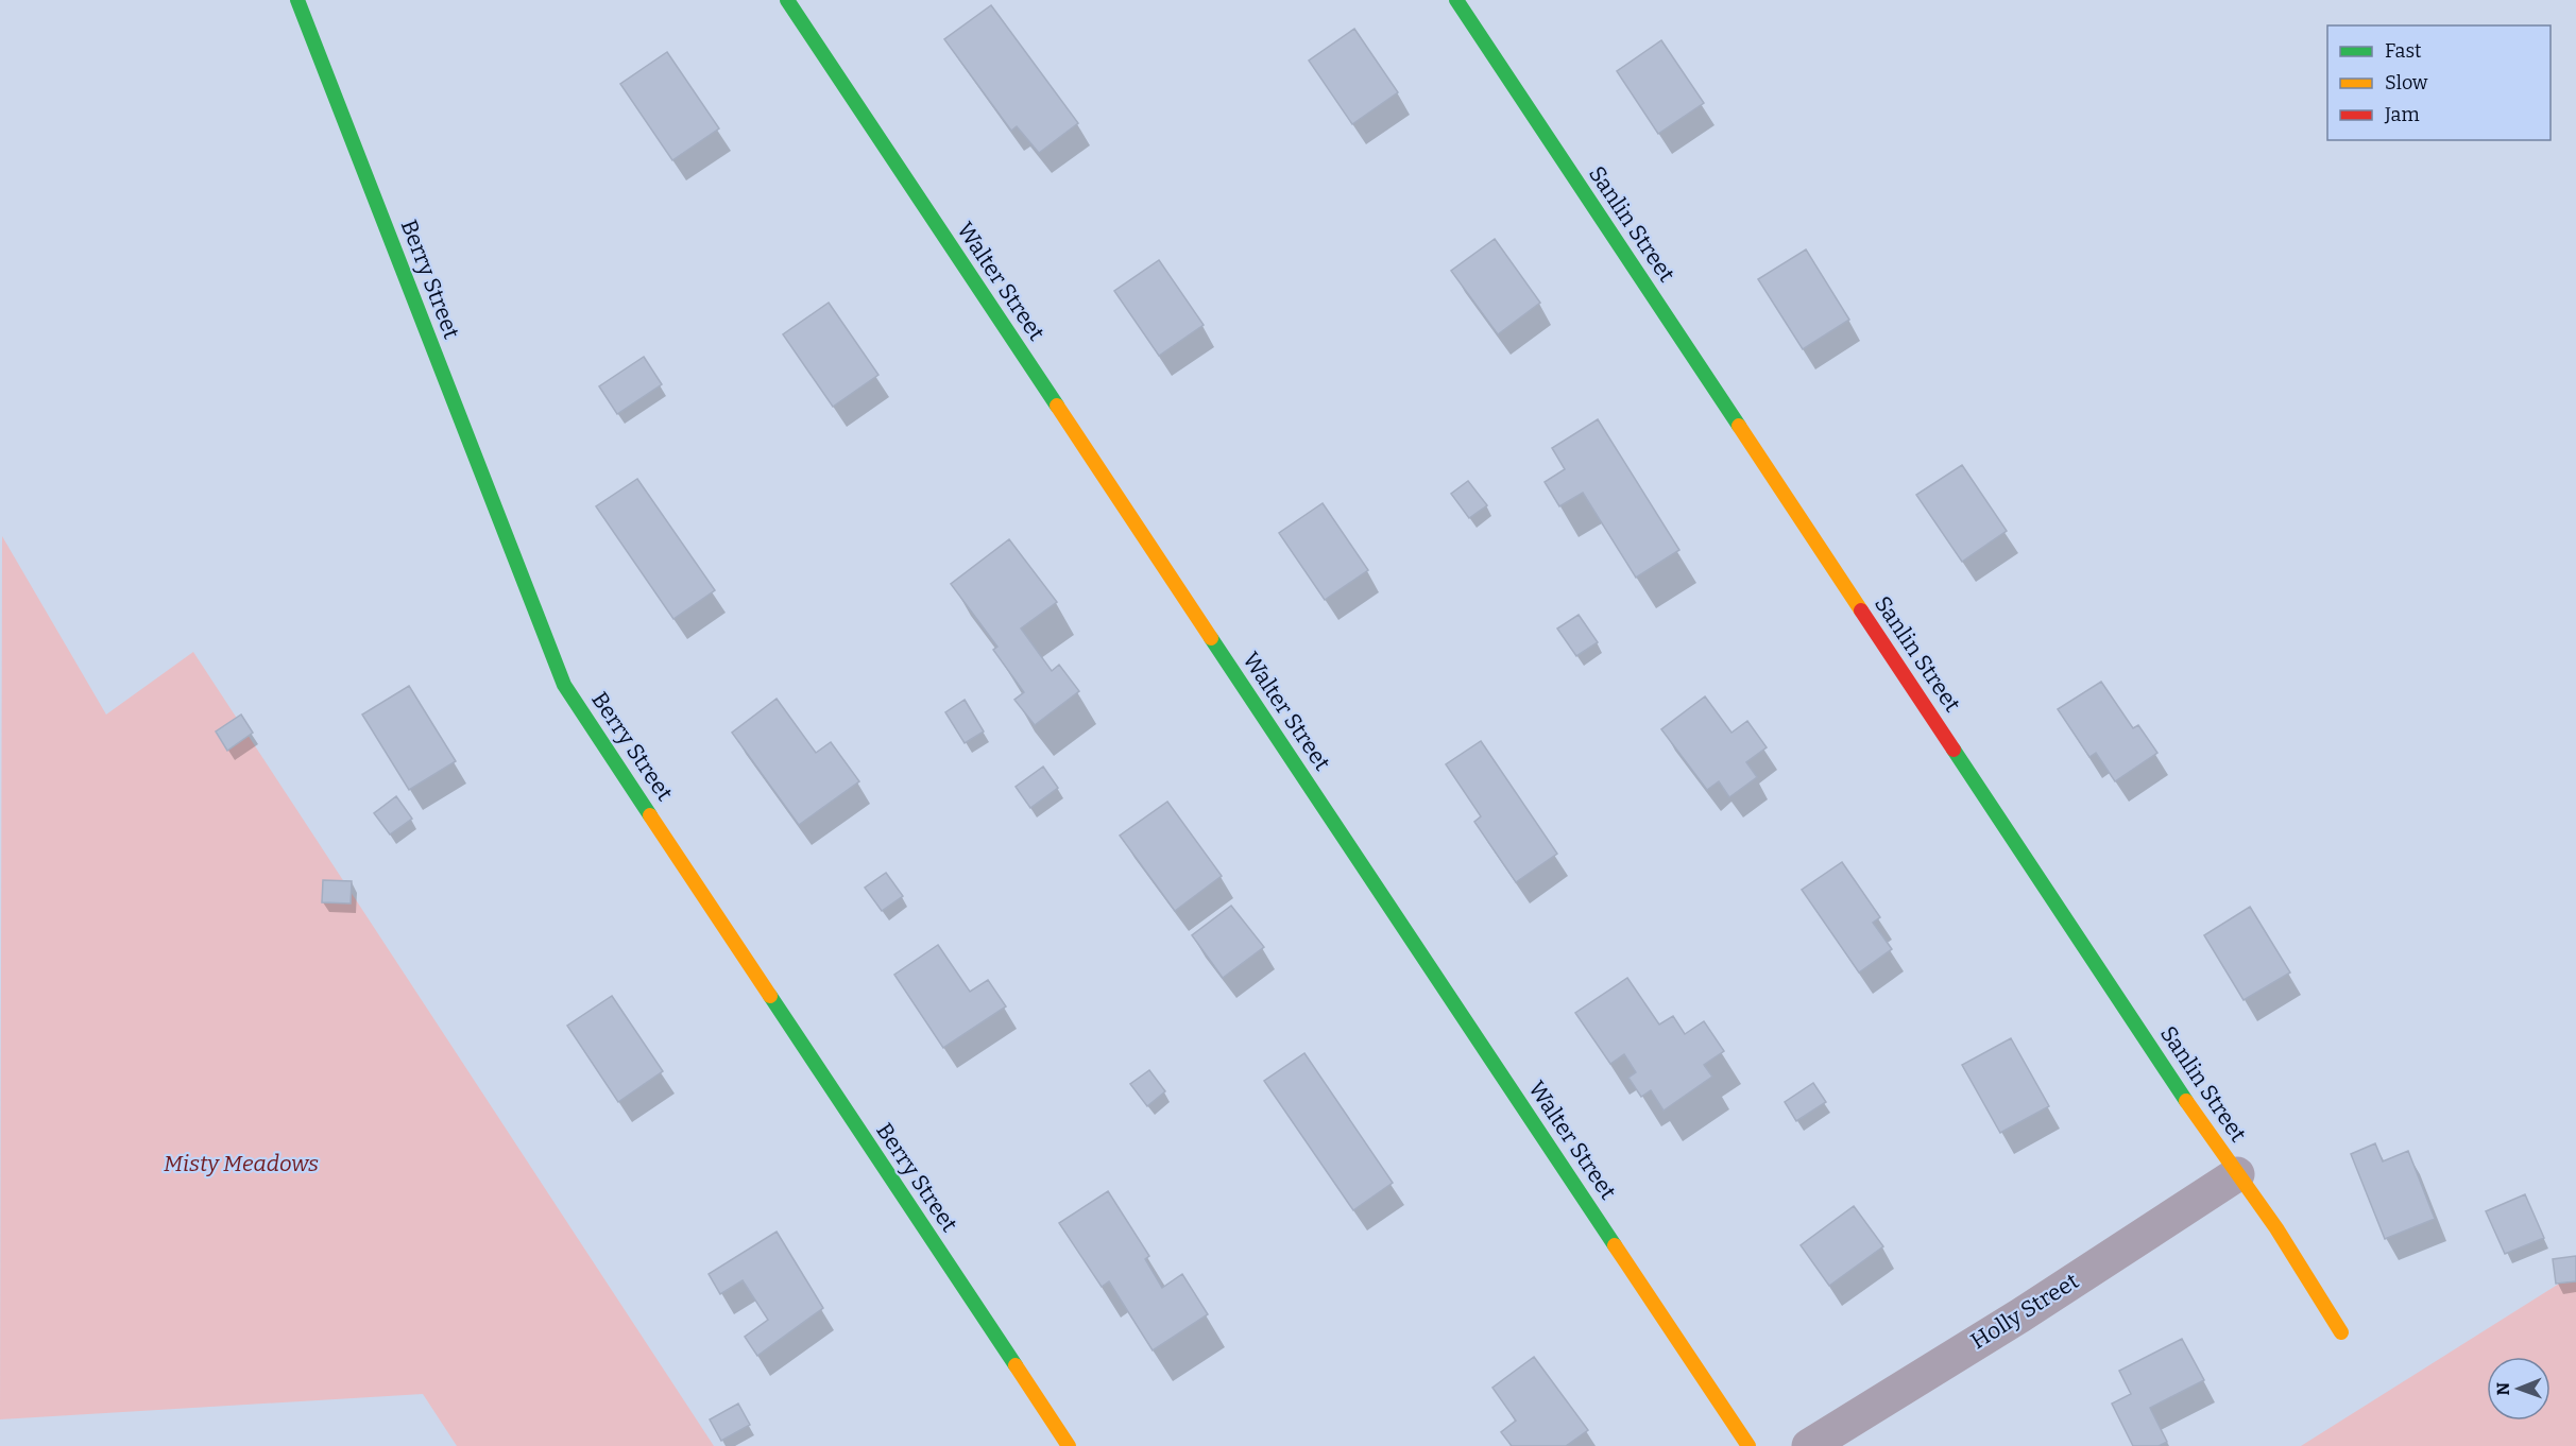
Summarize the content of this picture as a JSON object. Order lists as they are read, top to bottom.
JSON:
{
  "streets": {
    "street": [
      "Sanlin Street",
      "Berry Street",
      "Walter Street",
      "Holly Street"
    ]
  },
  "crossings": [
    ["Sanlin Street", "Holly Street"]
  ],
  "parks": ["Misty Meadows"],
  "legend": ["Fast", "Slow", "Jam"],
  "north": "left"
}
